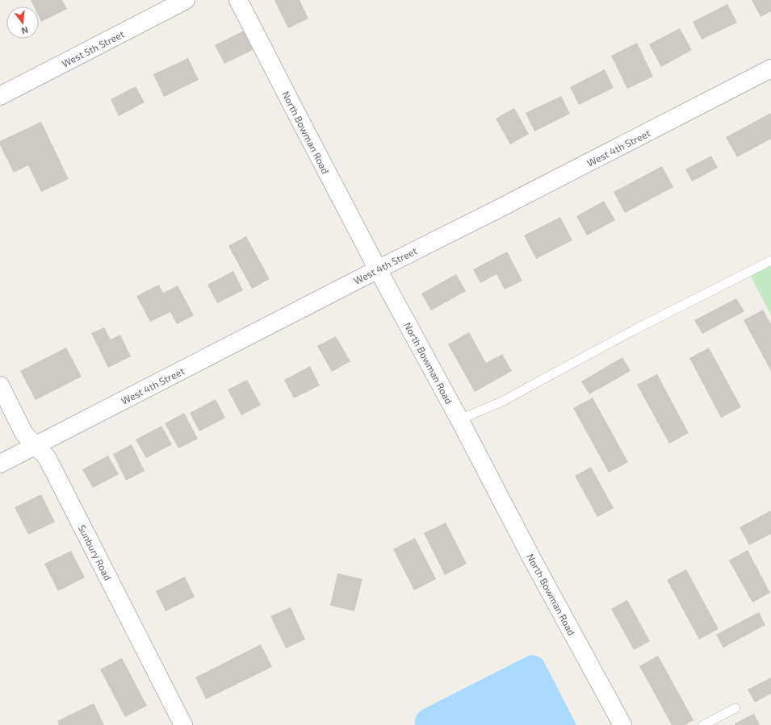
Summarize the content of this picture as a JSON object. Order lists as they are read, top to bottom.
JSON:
{
  "streets": {
    "street": [
      "West 5th Street",
      "North Bowman Road",
      "West 4th Street",
      "Sunbury Road"
    ]
  },
  "crossings": [
    ["North Bowman Road", "West 4th Street"],
    ["West 4th Street", "Sunbury Road"]
  ],
  "north": "bottom"
}
